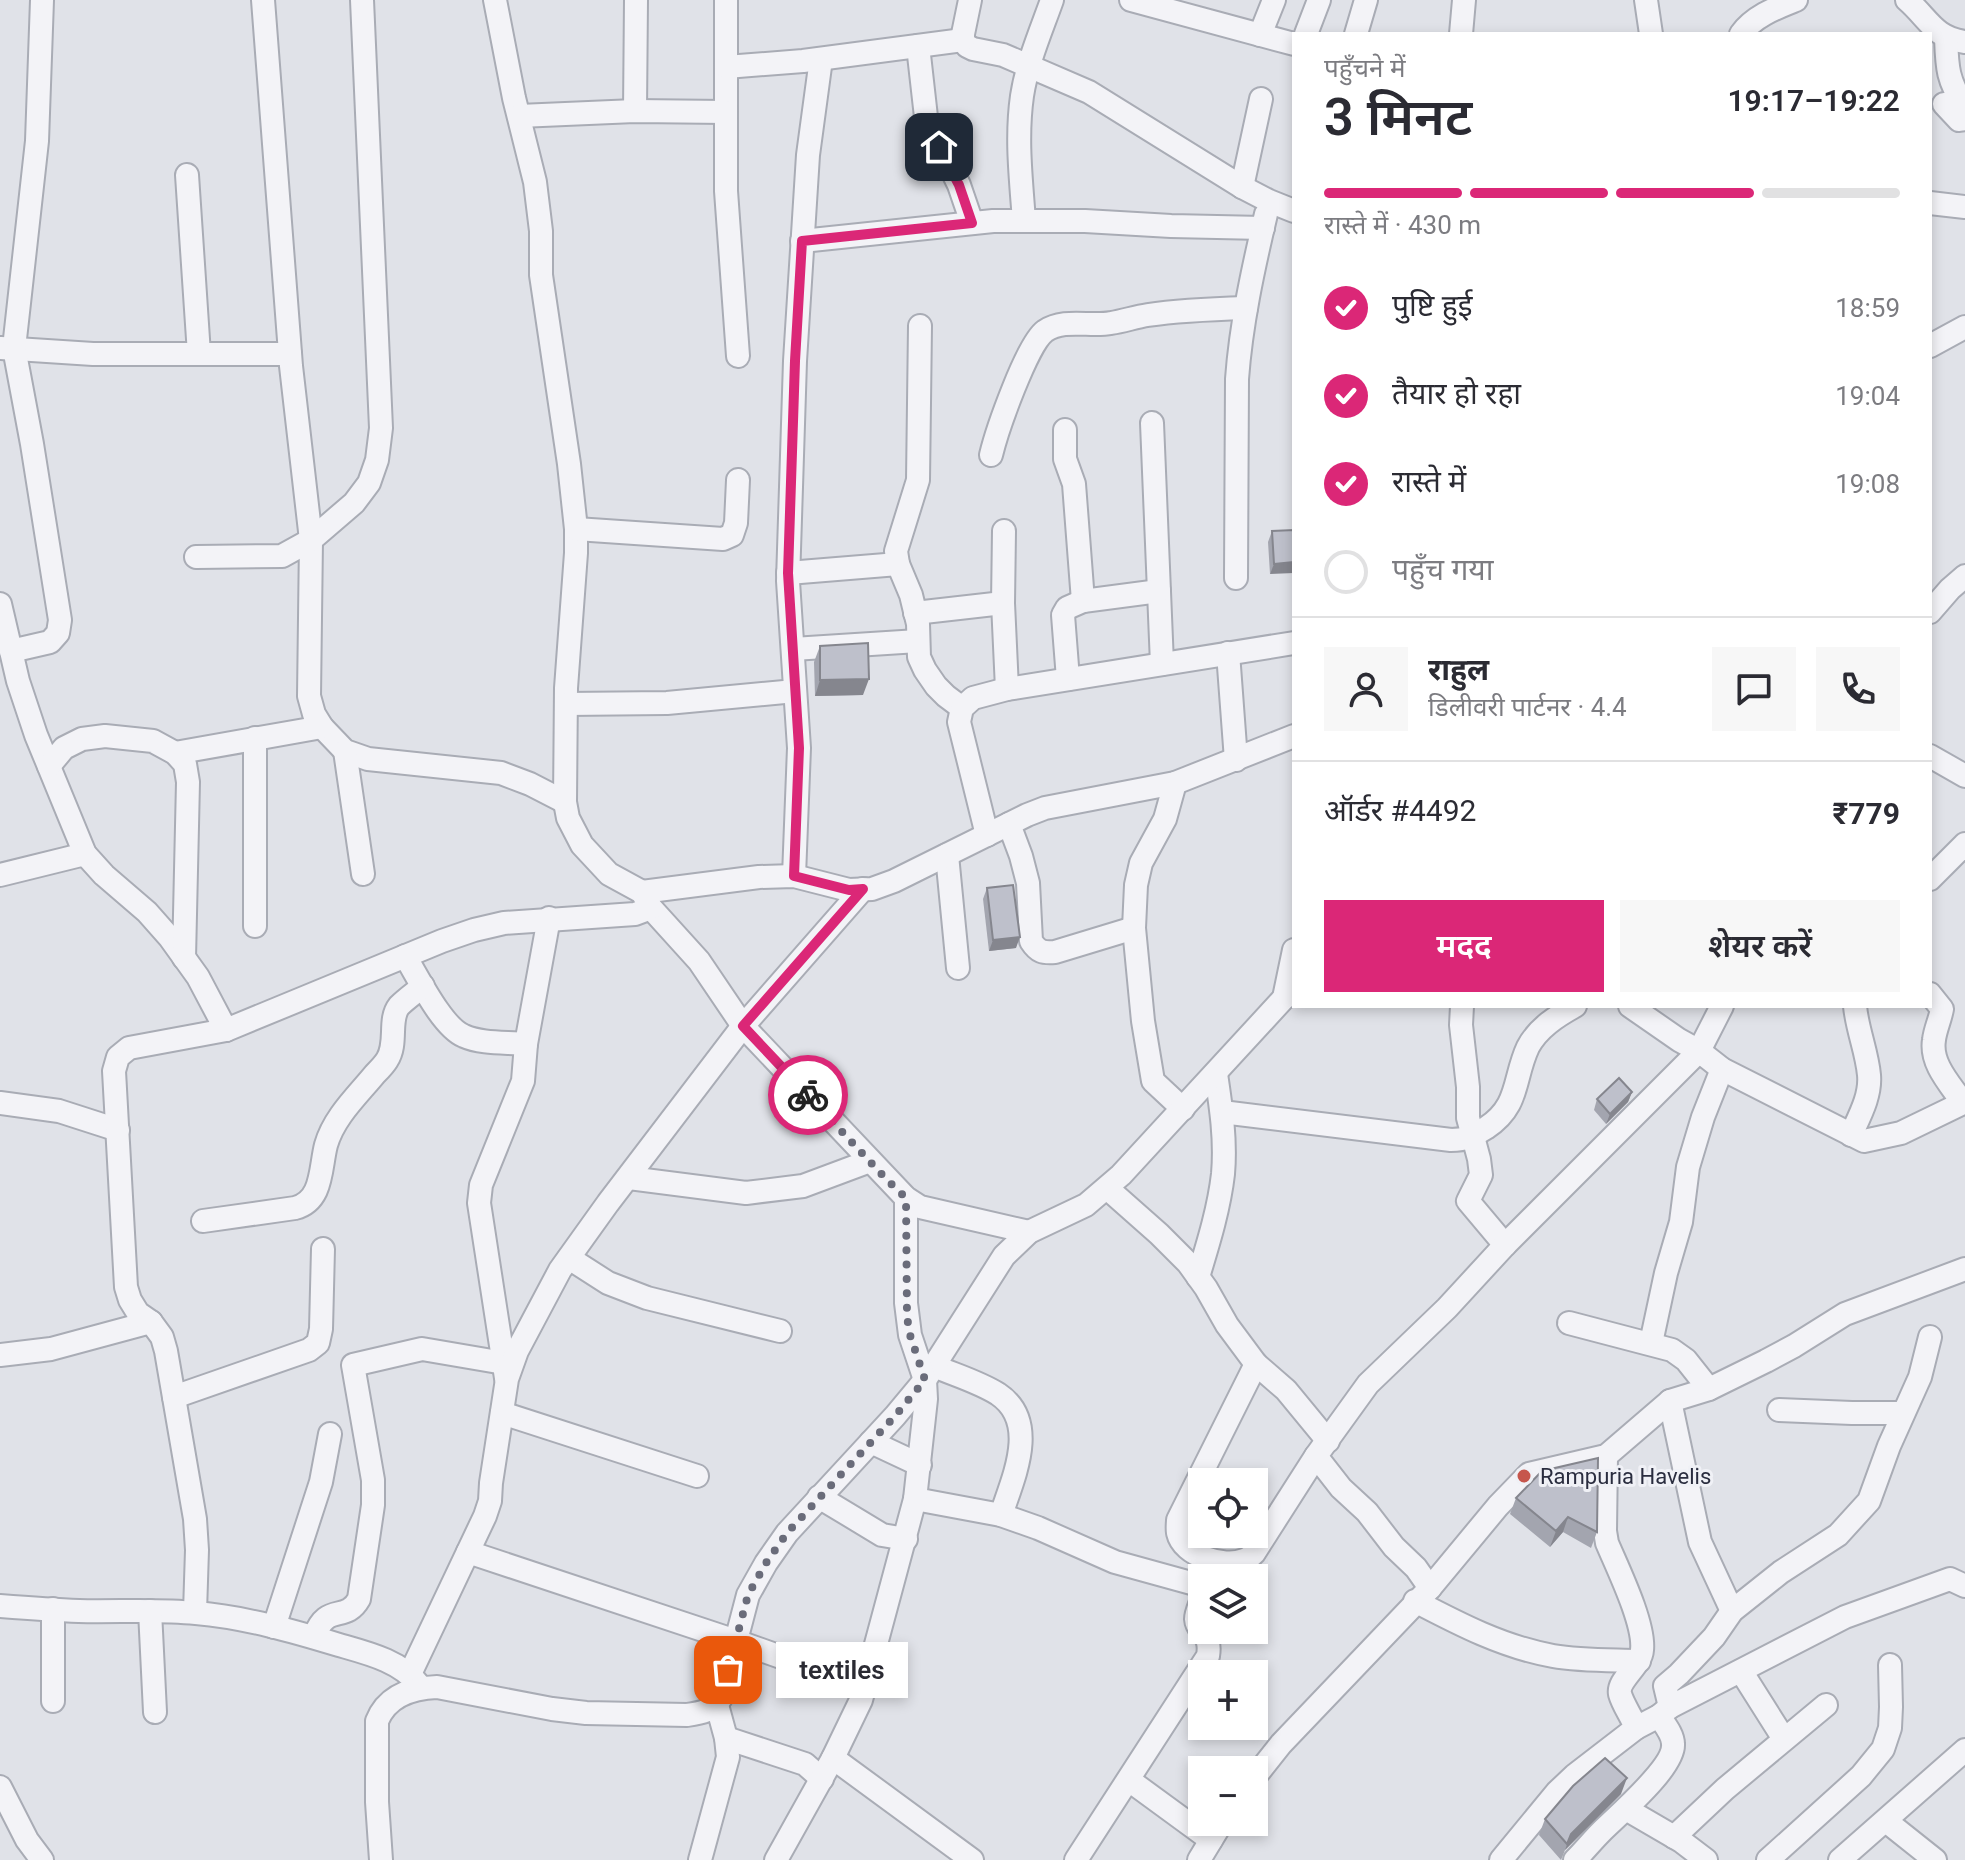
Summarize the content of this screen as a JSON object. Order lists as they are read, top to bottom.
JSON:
{
  "places": ["Rampuria Havelis", "textiles"],
  "page": {
    "heading": ["3 मिनट", "पहुँचने में", "19:17–19:22"],
    "panel": [
      "राहुल",
      "डिलीवरी पार्टनर · 4.4",
      "ऑर्डर #4492",
      "₹779"
    ],
    "bar": "रास्ते में · 430 m",
    "list": [
      ["पुष्टि हुई", "18:59"],
      ["तैयार हो रहा", "19:04"],
      ["रास्ते में", "19:08"],
      "पहुँच गया"
    ],
    "buttons": ["मदद", "शेयर करें"],
    "map_buttons": ["+", "−"],
    "bubble": "textiles"
  }
}
